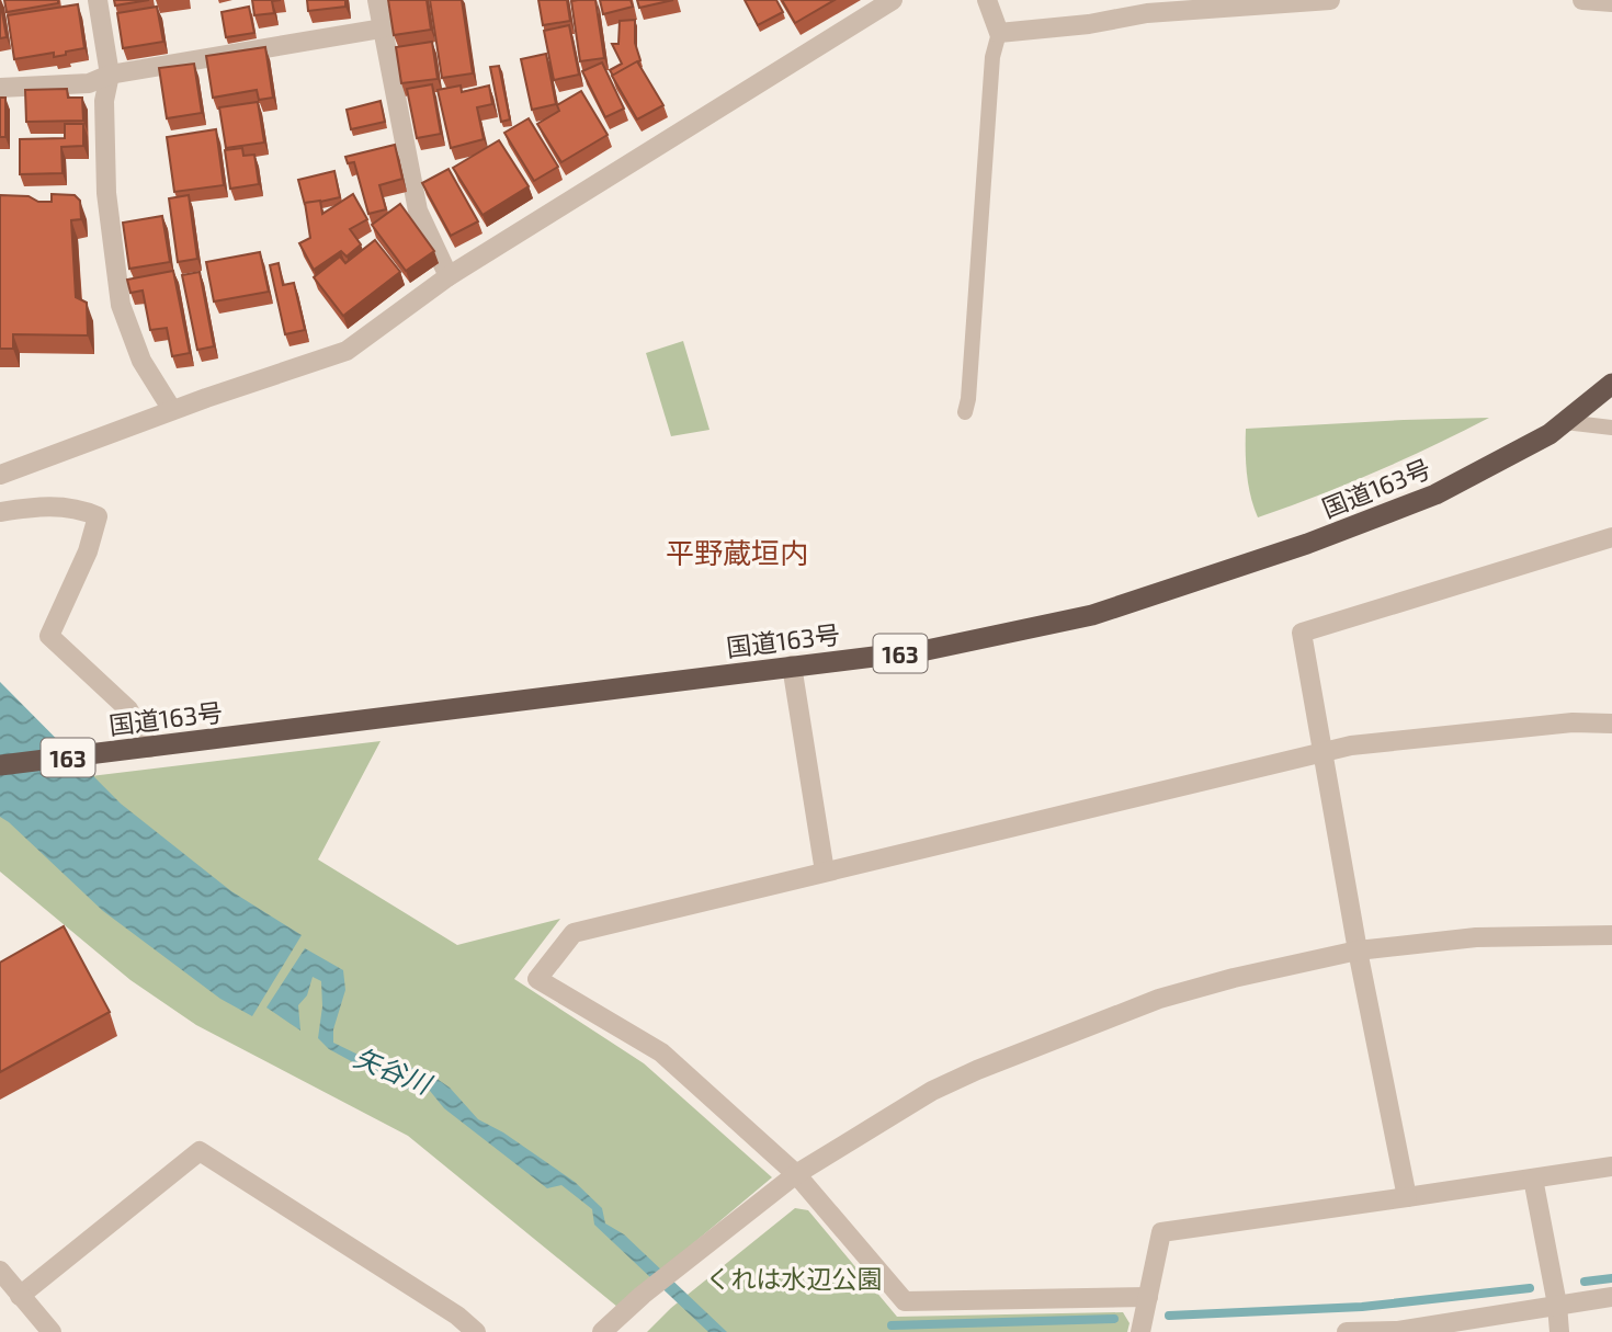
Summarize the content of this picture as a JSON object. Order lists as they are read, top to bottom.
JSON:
{
  "streets": {
    "highway": ["国道163号", "163"]
  },
  "districts": ["平野蔵垣内"],
  "water": ["矢谷川"],
  "parks": ["くれは水辺公園"]
}
